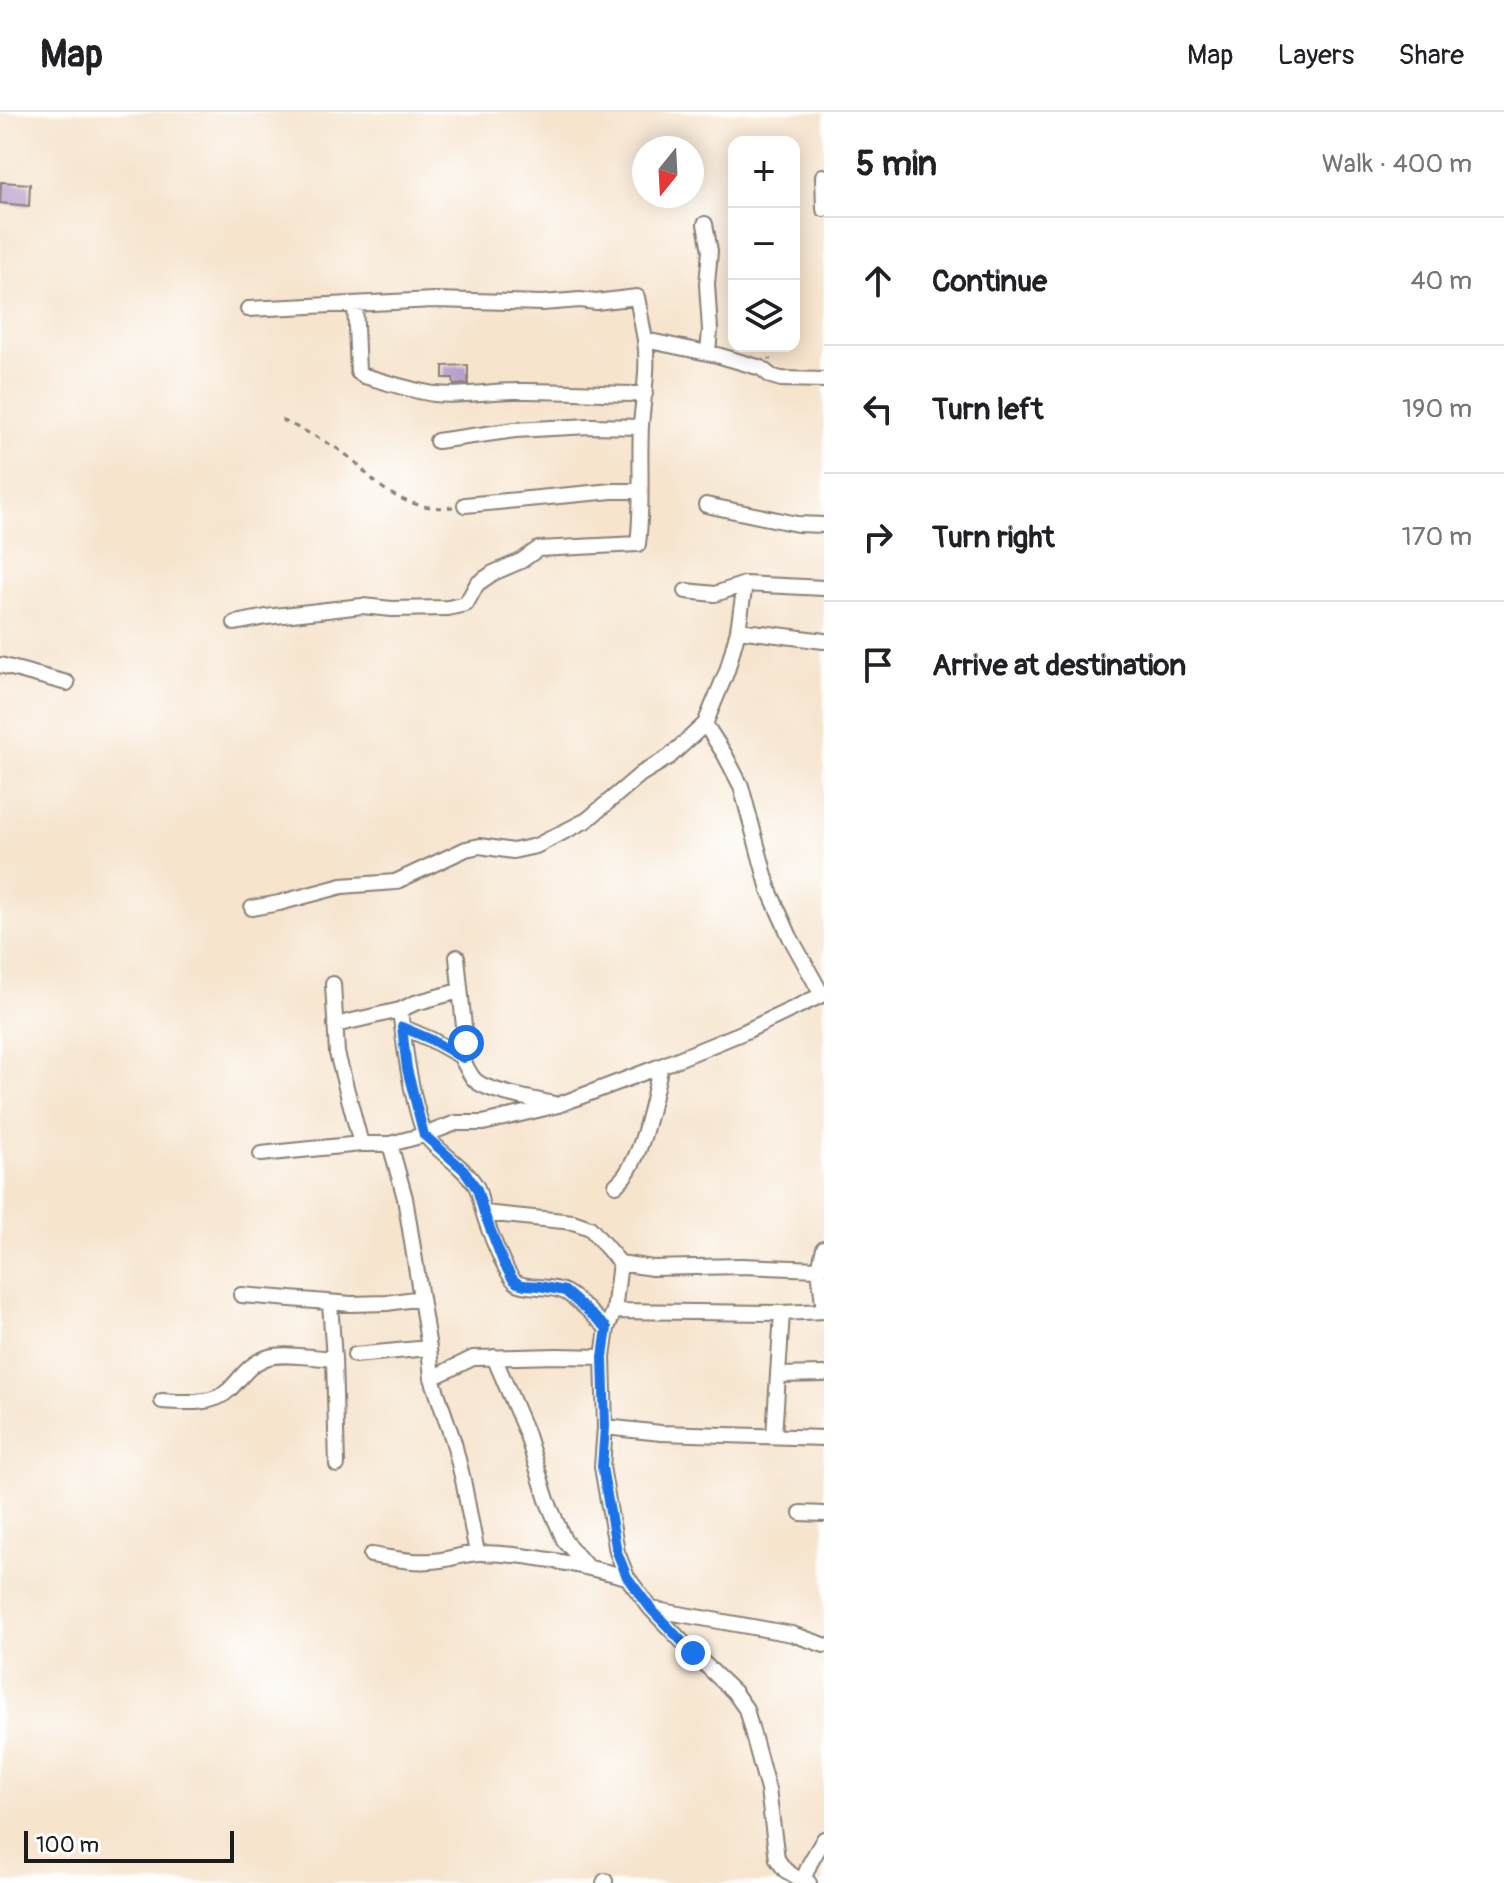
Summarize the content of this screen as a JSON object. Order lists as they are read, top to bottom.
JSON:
{
  "scale_bar": "100 m",
  "north": "bottom",
  "page": {
    "header": "Map",
    "nav": ["Map", "Layers", "Share"],
    "heading": ["5 min", "Walk · 400 m"],
    "map_buttons": ["+", "−"],
    "list": [
      ["Continue", "40 m"],
      ["Turn left", "190 m"],
      ["Turn right", "170 m"],
      "Arrive at destination"
    ],
    "scale": "100 m"
  }
}
